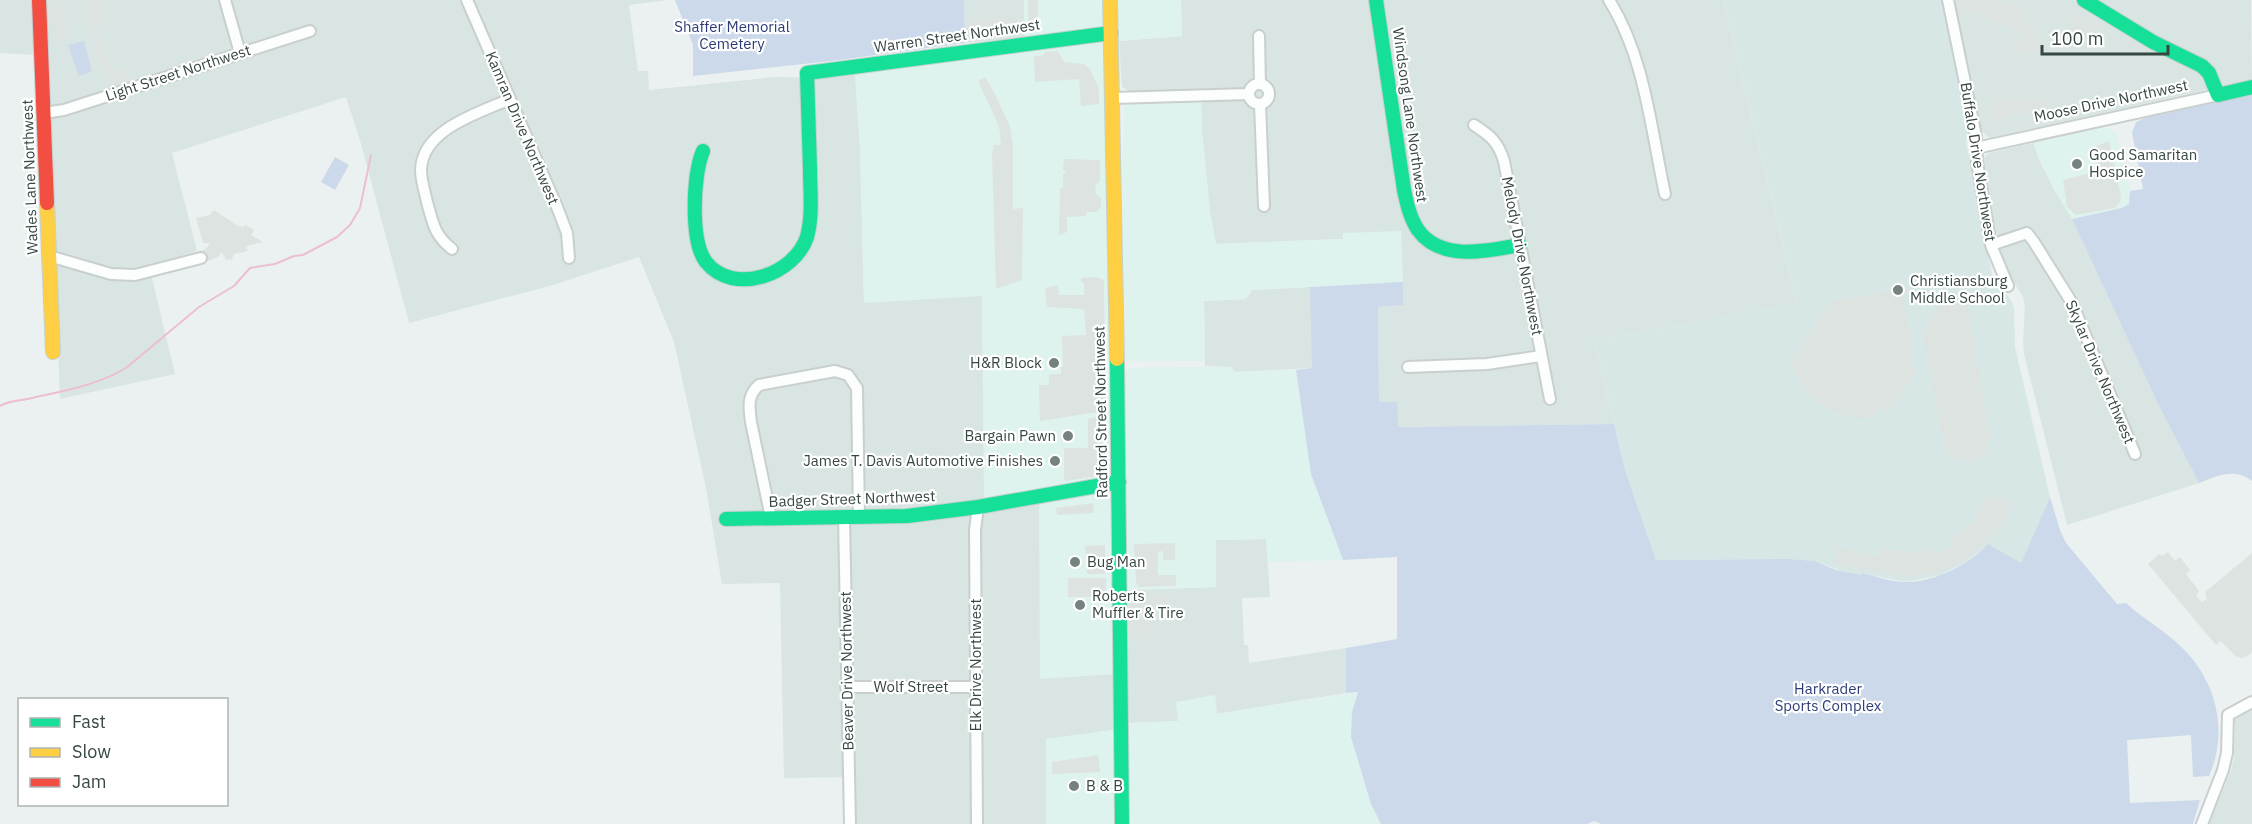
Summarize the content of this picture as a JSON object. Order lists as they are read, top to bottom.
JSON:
{
  "streets": {
    "street": [
      "Warren Street Northwest",
      "Light Street Northwest",
      "Moose Drive Northwest",
      "Windsong Lane Northwest",
      "Kamran Drive Northwest",
      "Buffalo Drive Northwest",
      "Wades Lane Northwest",
      "Melody Drive Northwest",
      "Skylar Drive Northwest",
      "Radford Street Northwest",
      "Badger Street Northwest",
      "Elk Drive Northwest",
      "Beaver Drive Northwest",
      "Wolf Street"
    ]
  },
  "crossings": [
    ["Warren Street Northwest", "Radford Street Northwest"],
    ["Light Street Northwest", "Wades Lane Northwest"],
    ["Moose Drive Northwest", "Buffalo Drive Northwest"],
    ["Windsong Lane Northwest", "Melody Drive Northwest"],
    ["Buffalo Drive Northwest", "Skylar Drive Northwest"],
    ["Radford Street Northwest", "Badger Street Northwest"],
    ["Badger Street Northwest", "Elk Drive Northwest"],
    ["Badger Street Northwest", "Beaver Drive Northwest"],
    ["Elk Drive Northwest", "Wolf Street"],
    ["Beaver Drive Northwest", "Wolf Street"]
  ],
  "parks": ["Shaffer Memorial Cemetery", "Harkrader Sports Complex"],
  "places": [
    "Good Samaritan Hospice",
    "Christiansburg Middle School",
    "H&R Block",
    "Bargain Pawn",
    "James T. Davis Automotive Finishes",
    "Bug Man",
    "Roberts Muffler & Tire",
    "B & B"
  ],
  "legend": ["Fast", "Slow", "Jam"],
  "scale_bar": "100 m"
}
